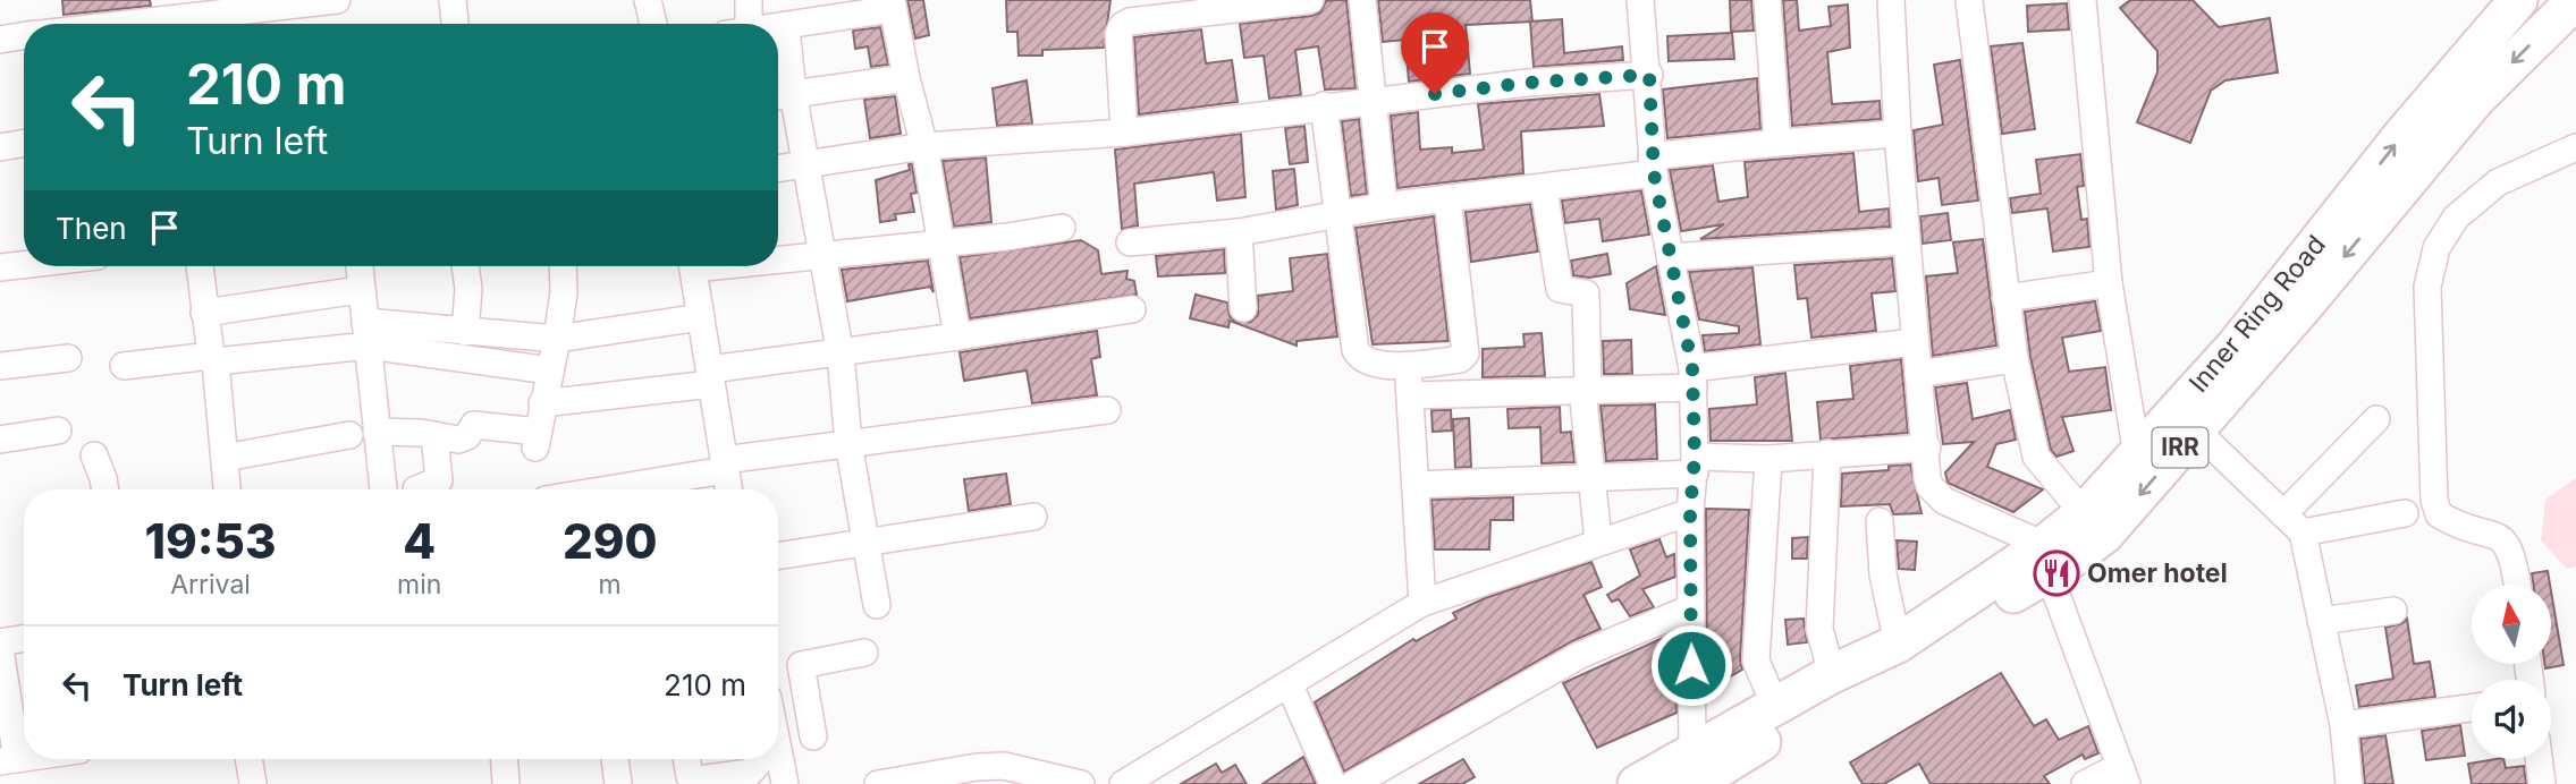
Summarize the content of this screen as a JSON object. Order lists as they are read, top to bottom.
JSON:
{
  "streets": {
    "highway": ["Inner Ring Road", "IRR"]
  },
  "places": {
    "restaurant": ["Omer hotel"]
  },
  "north": "top",
  "page": {
    "turn": ["210 m", "Turn left"],
    "then": "Then",
    "eta": [
      "19:53",
      "Arrival",
      "4",
      "min",
      "290",
      "m"
    ],
    "list": [
      {
        "name": "Turn left",
        "value": "210 m"
      }
    ]
  }
}
